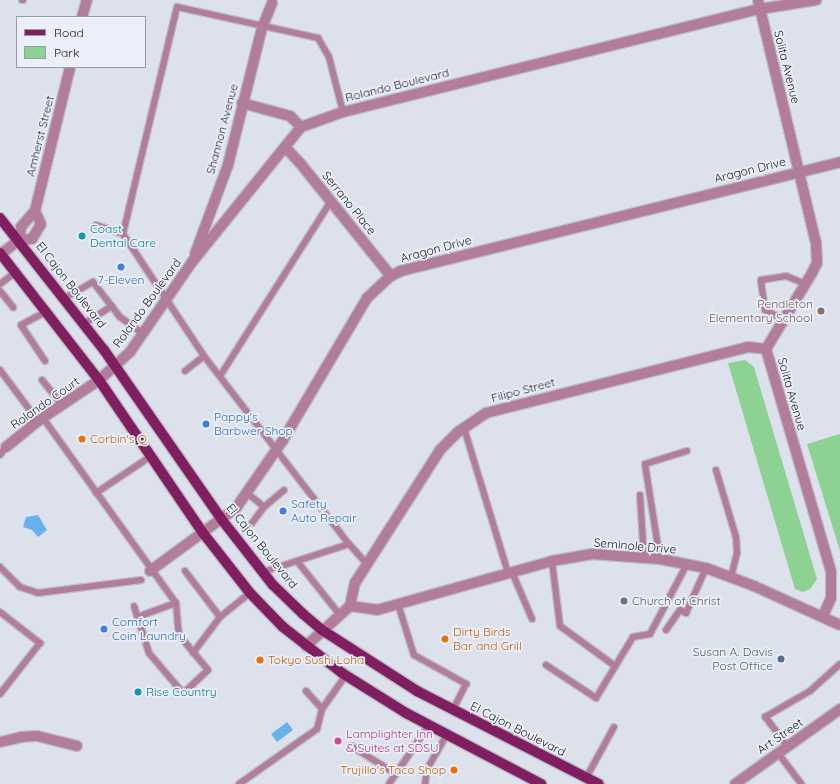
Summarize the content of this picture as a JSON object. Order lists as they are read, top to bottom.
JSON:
{
  "streets": {
    "main road": ["El Cajon Boulevard"],
    "street": [
      "Solita Avenue",
      "Rolando Boulevard",
      "Shannon Avenue",
      "Amherst Street",
      "Aragon Drive",
      "Serrano Place",
      "Filipo Street",
      "Rolando Court",
      "Seminole Drive",
      "Art Street"
    ]
  },
  "crossings": [
    ["Solita Avenue", "Rolando Boulevard"],
    ["Solita Avenue", "Aragon Drive"],
    ["Solita Avenue", "Filipo Street"],
    ["Solita Avenue", "Seminole Drive"],
    ["Rolando Boulevard", "Shannon Avenue"],
    ["Rolando Boulevard", "Serrano Place"],
    ["Rolando Boulevard", "El Cajon Boulevard"],
    ["Rolando Boulevard", "Rolando Court"],
    ["Amherst Street", "El Cajon Boulevard"],
    ["Aragon Drive", "Serrano Place"],
    ["Aragon Drive", "El Cajon Boulevard"],
    ["Filipo Street", "Seminole Drive"]
  ],
  "places": [
    "Coast Dental Care",
    "7-Eleven",
    "Pendleton Elementary School",
    "Pappy's Barbwer Shop",
    "Corbin's Q",
    "Safety Auto Repair",
    "Church of Christ",
    "Comfort Coin Laundry",
    "Dirty Birds Bar and Grill",
    "Susan A. Davis Post Office",
    "Tokyo Sushi Loha",
    "Rise Country",
    "Lamplighter Inn & Suites at SDSU",
    "Trujillo's Taco Shop"
  ],
  "legend": ["Road", "Park"]
}
